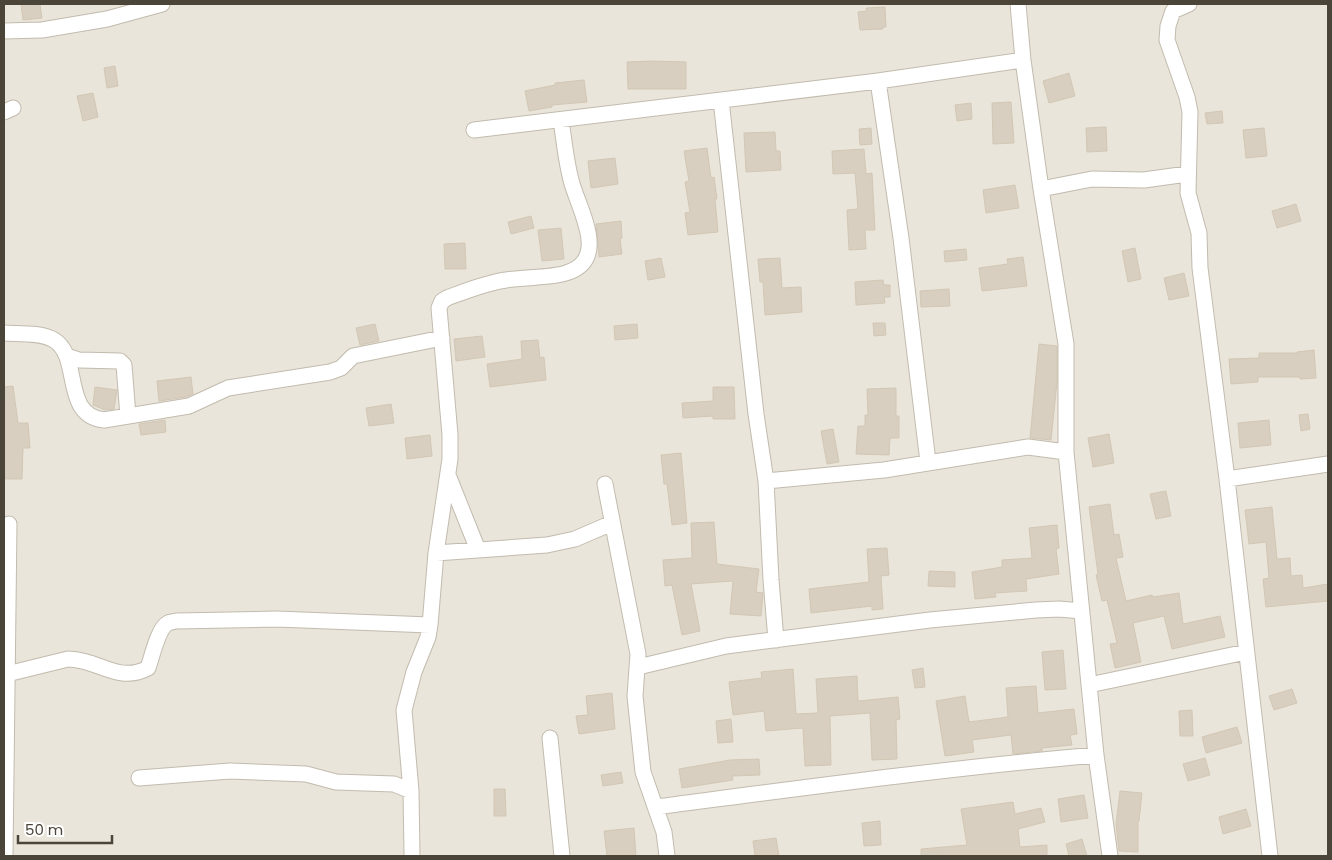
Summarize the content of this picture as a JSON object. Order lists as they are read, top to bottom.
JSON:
{
  "scale_bar": "50 m"
}
